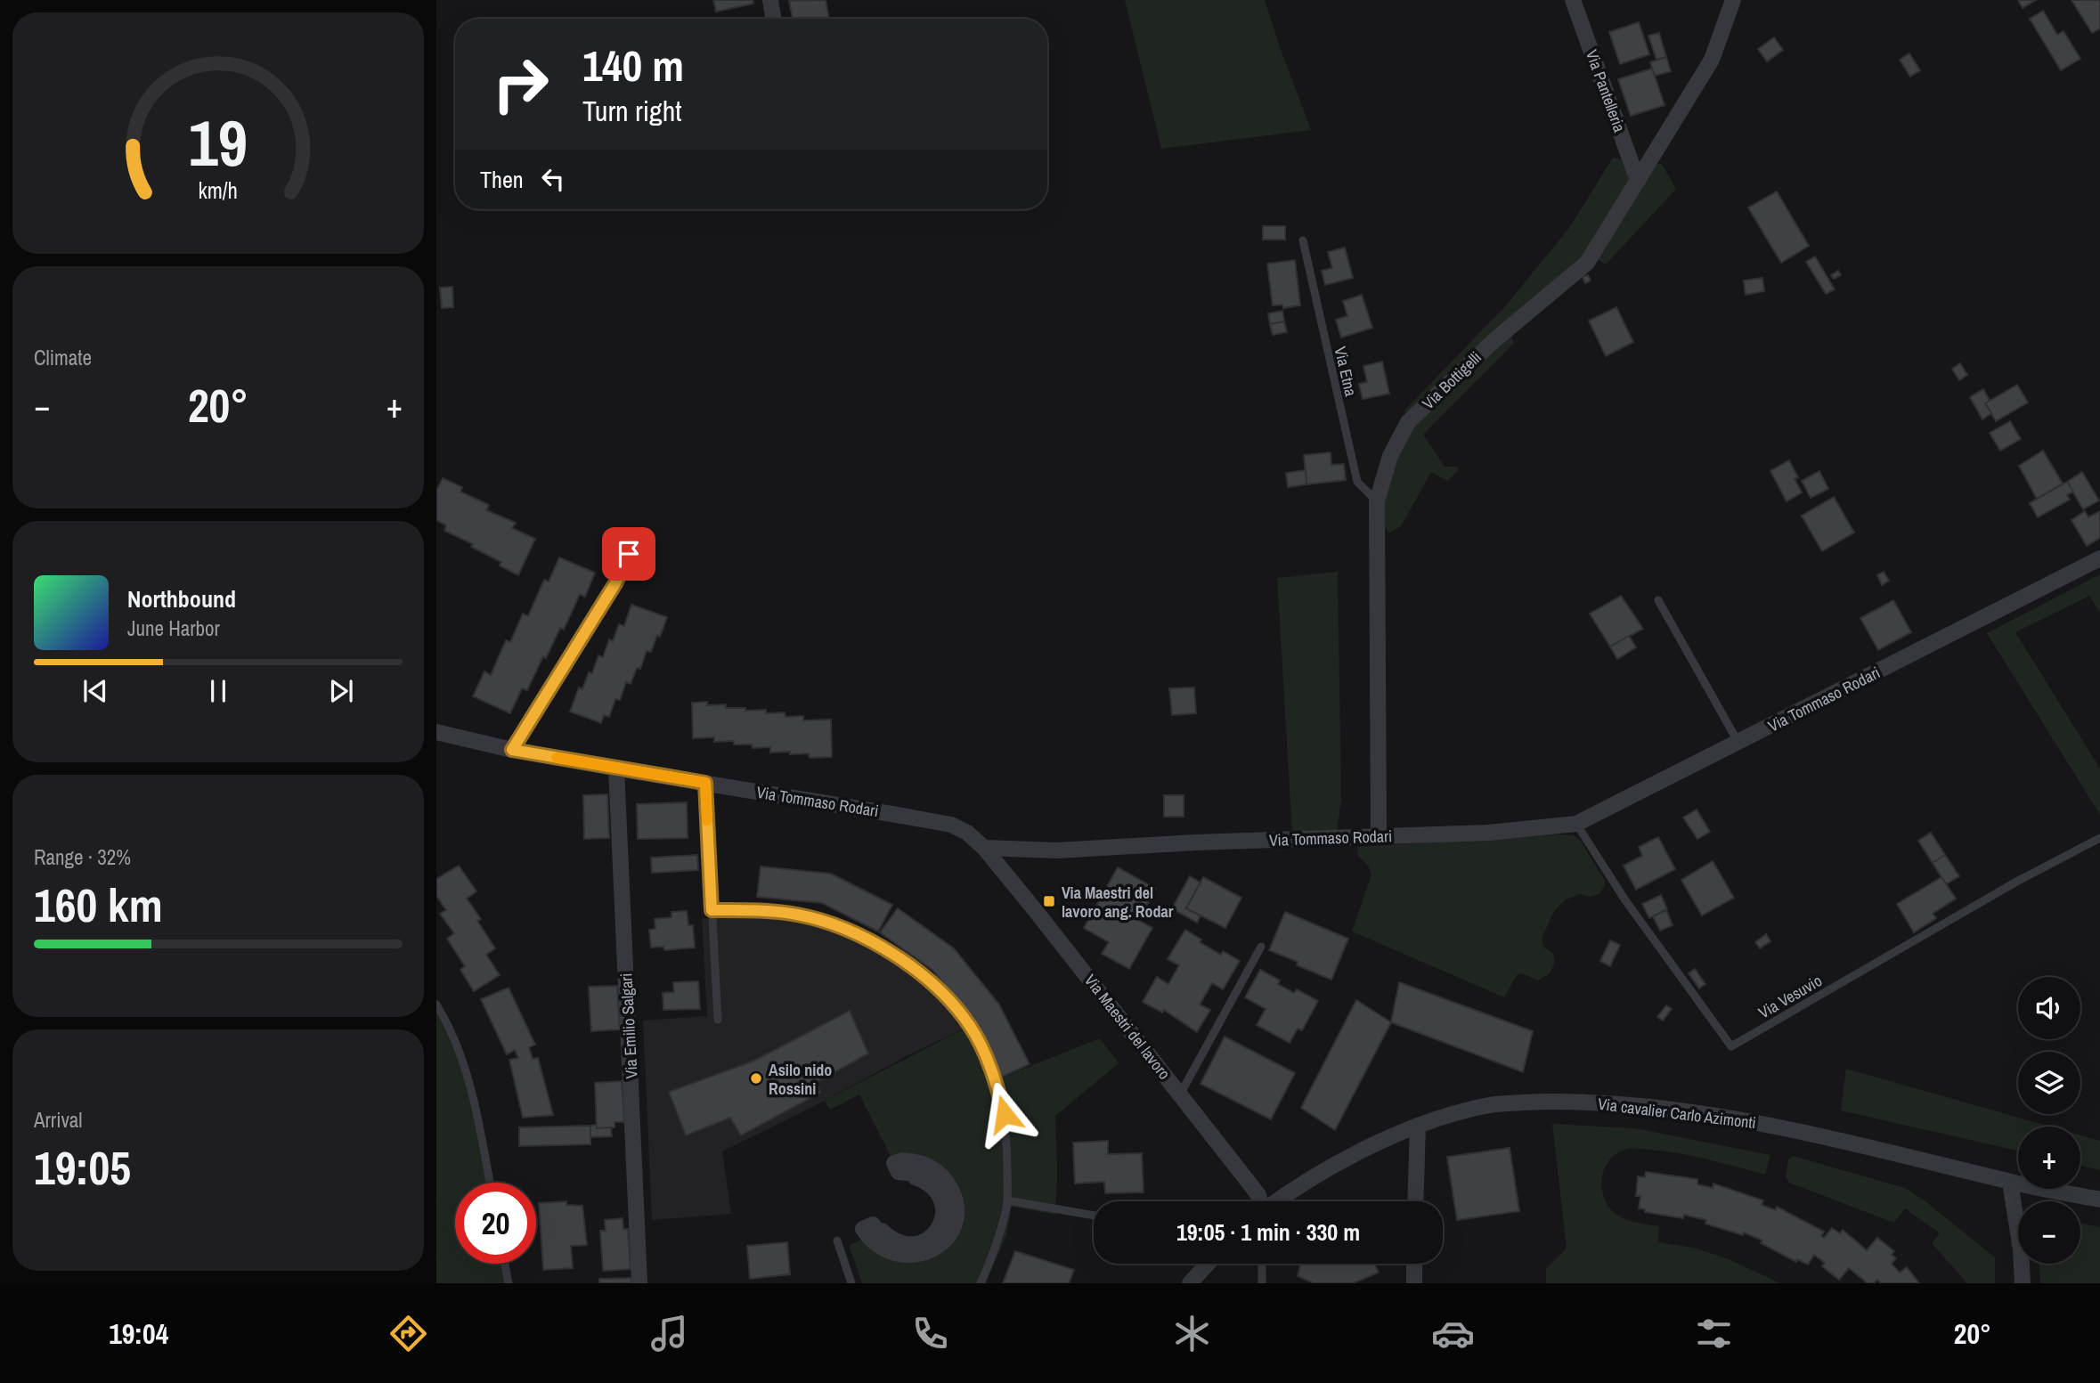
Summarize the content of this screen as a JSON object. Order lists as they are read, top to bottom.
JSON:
{
  "streets": {
    "street": [
      "Via Pantelleria",
      "Via Bottigelli",
      "Via Tommaso Rodari",
      "Via Emilio Salgari",
      "Via Maestri del lavoro",
      "Via cavalier Carlo Azimonti"
    ],
    "lane": ["Via Etna", "Via Vesuvio"]
  },
  "crossings": [
    ["Via Pantelleria", "Via Bottigelli"],
    ["Via Etna", "Via Bottigelli"],
    ["Via Bottigelli", "Via Tommaso Rodari"],
    ["Via Tommaso Rodari", "Via Vesuvio"],
    ["Via Tommaso Rodari", "Via Emilio Salgari"],
    ["Via Tommaso Rodari", "Via Maestri del lavoro"]
  ],
  "places": {
    "transit": ["Via Maestri del lavoro ang. Rodar"],
    "other": ["Asilo nido Rossini"]
  },
  "page": {
    "turn": ["140 m", "Turn right"],
    "then": "Then",
    "tile": [
      "Climate",
      ["Range · 32%", "160 km"],
      ["Arrival", "19:05"]
    ],
    "heat": ["−", "20°", "+"],
    "song": ["Northbound", "June Harbor"],
    "map_buttons": ["+", "−"],
    "limit": "20",
    "trip": "19:05 · 1 min · 330 m",
    "tabs": ["19:04", "20°"],
    "gauge": ["19", "km/h"]
  }
}
